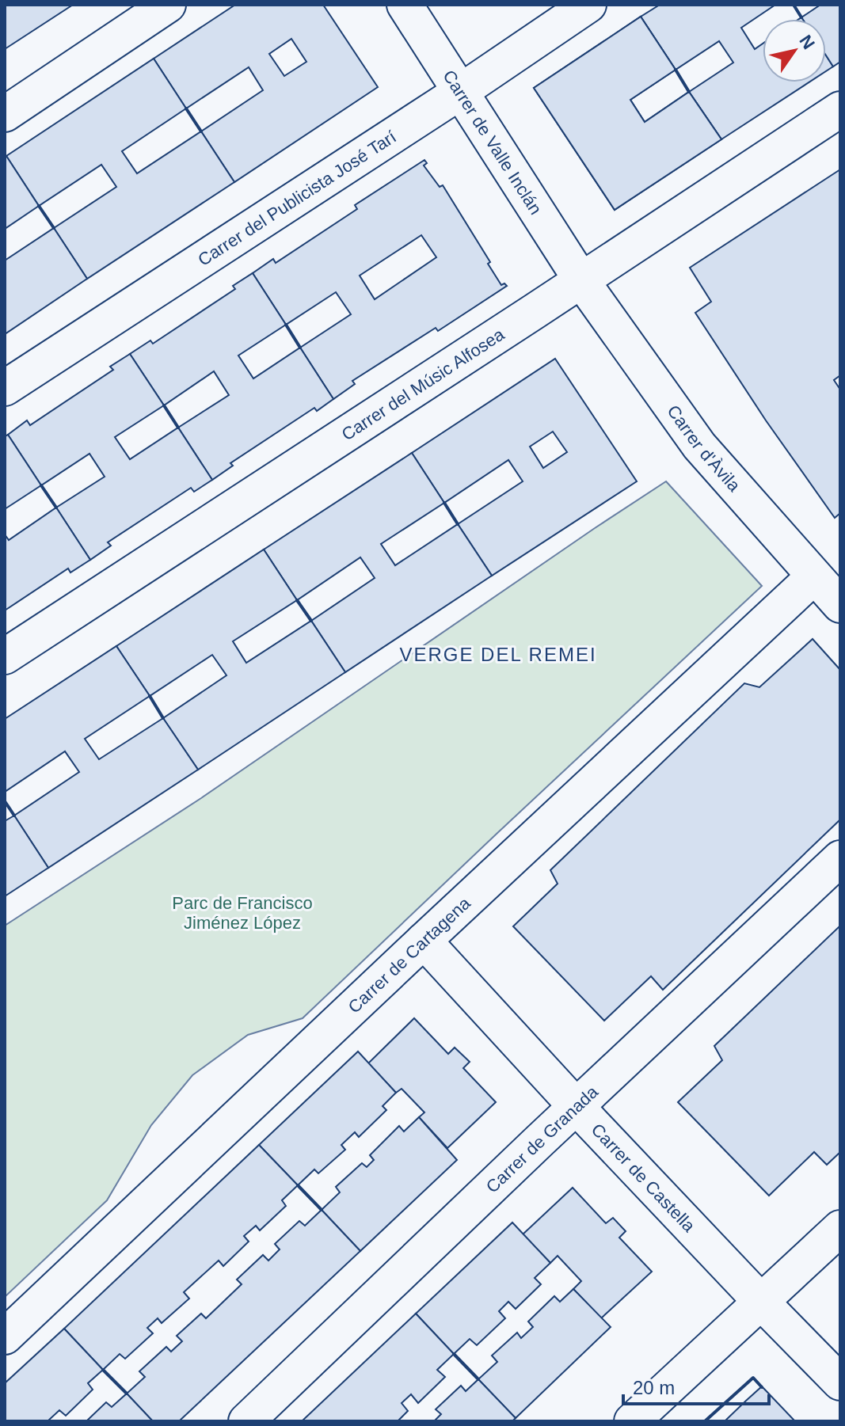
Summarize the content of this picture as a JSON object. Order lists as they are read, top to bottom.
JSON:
{
  "streets": {
    "street": [
      "Carrer de Valle Inclán",
      "Carrer del Publicista José Tarí",
      "Carrer del Músic Alfosea",
      "Carrer d'Àvila",
      "Carrer de Cartagena",
      "Carrer de Granada",
      "Carrer de Castella"
    ]
  },
  "crossings": [
    ["Carrer de Valle Inclán", "Carrer del Publicista José Tarí"],
    ["Carrer de Valle Inclán", "Carrer del Músic Alfosea"],
    ["Carrer de Valle Inclán", "Carrer d'Àvila"],
    ["Carrer del Músic Alfosea", "Carrer d'Àvila"],
    ["Carrer d'Àvila", "Carrer de Cartagena"],
    ["Carrer de Cartagena", "Carrer de Castella"],
    ["Carrer de Granada", "Carrer de Castella"]
  ],
  "districts": ["VERGE DEL REMEI"],
  "parks": ["Parc de Francisco Jiménez López"],
  "scale_bar": "20 m",
  "north": "top right"
}
